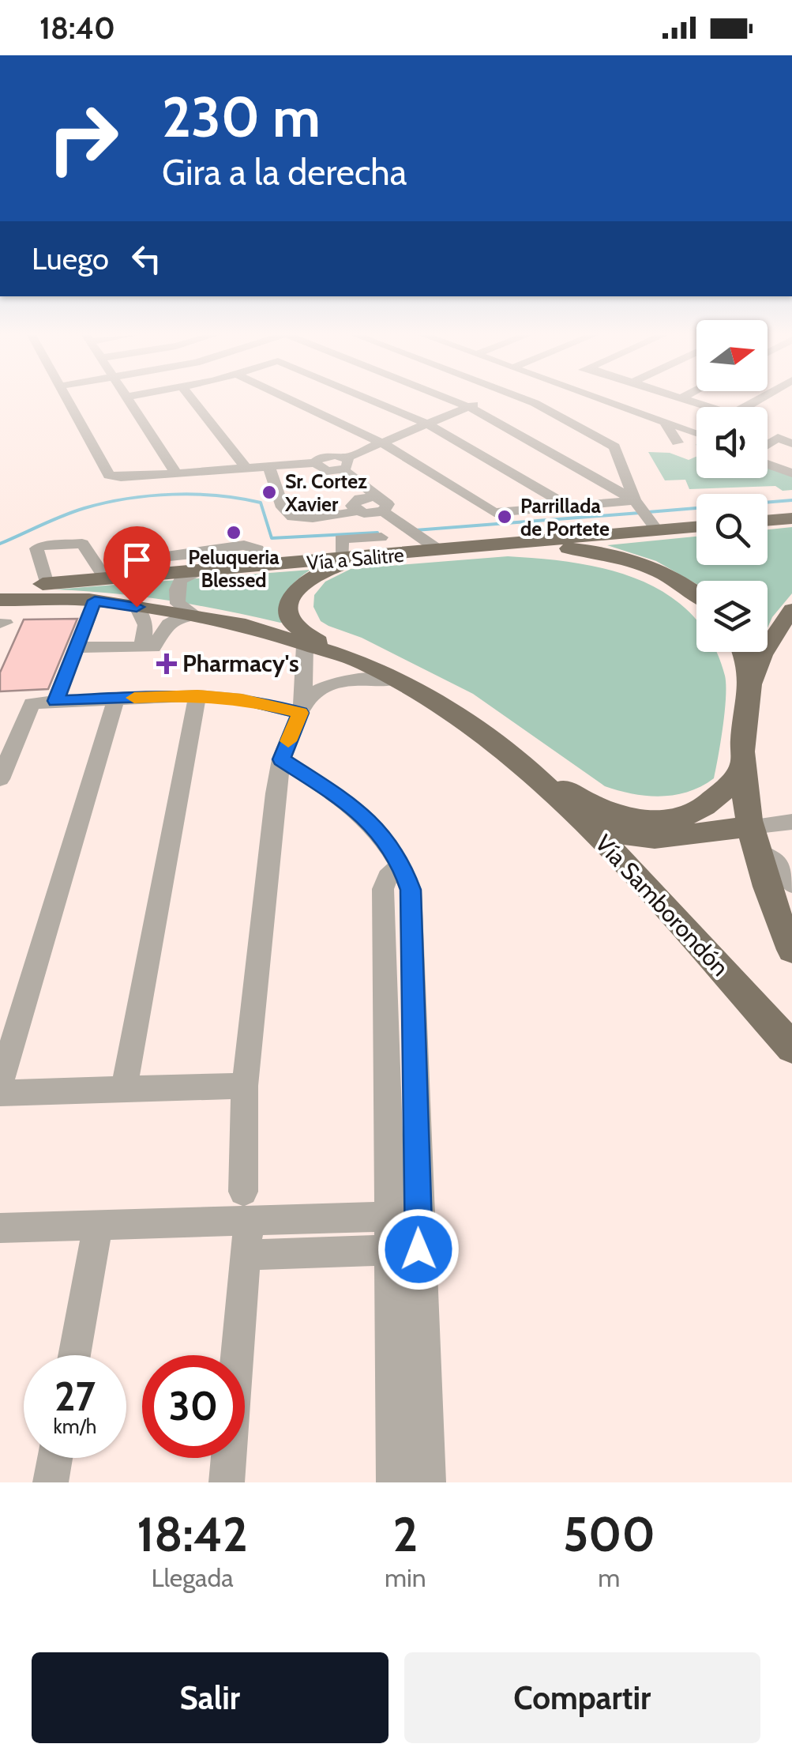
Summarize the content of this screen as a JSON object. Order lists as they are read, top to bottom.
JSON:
{
  "streets": {
    "main road": ["Vía a Salitre", "Vía Samborondón"]
  },
  "places": {
    "other": ["Sr. Cortez Xavier", "Parrillada de Portete", "Peluqueria Blessed"],
    "health": ["Pharmacy's"]
  },
  "north": "right",
  "page": {
    "status": "18:40",
    "turn": ["230 m", "Gira a la derecha"],
    "then": "Luego",
    "speed": "27 km/h",
    "limit": "30",
    "eta": [
      "18:42",
      "Llegada",
      "2",
      "min",
      "500",
      "m"
    ],
    "buttons": ["Salir", "Compartir"]
  }
}
